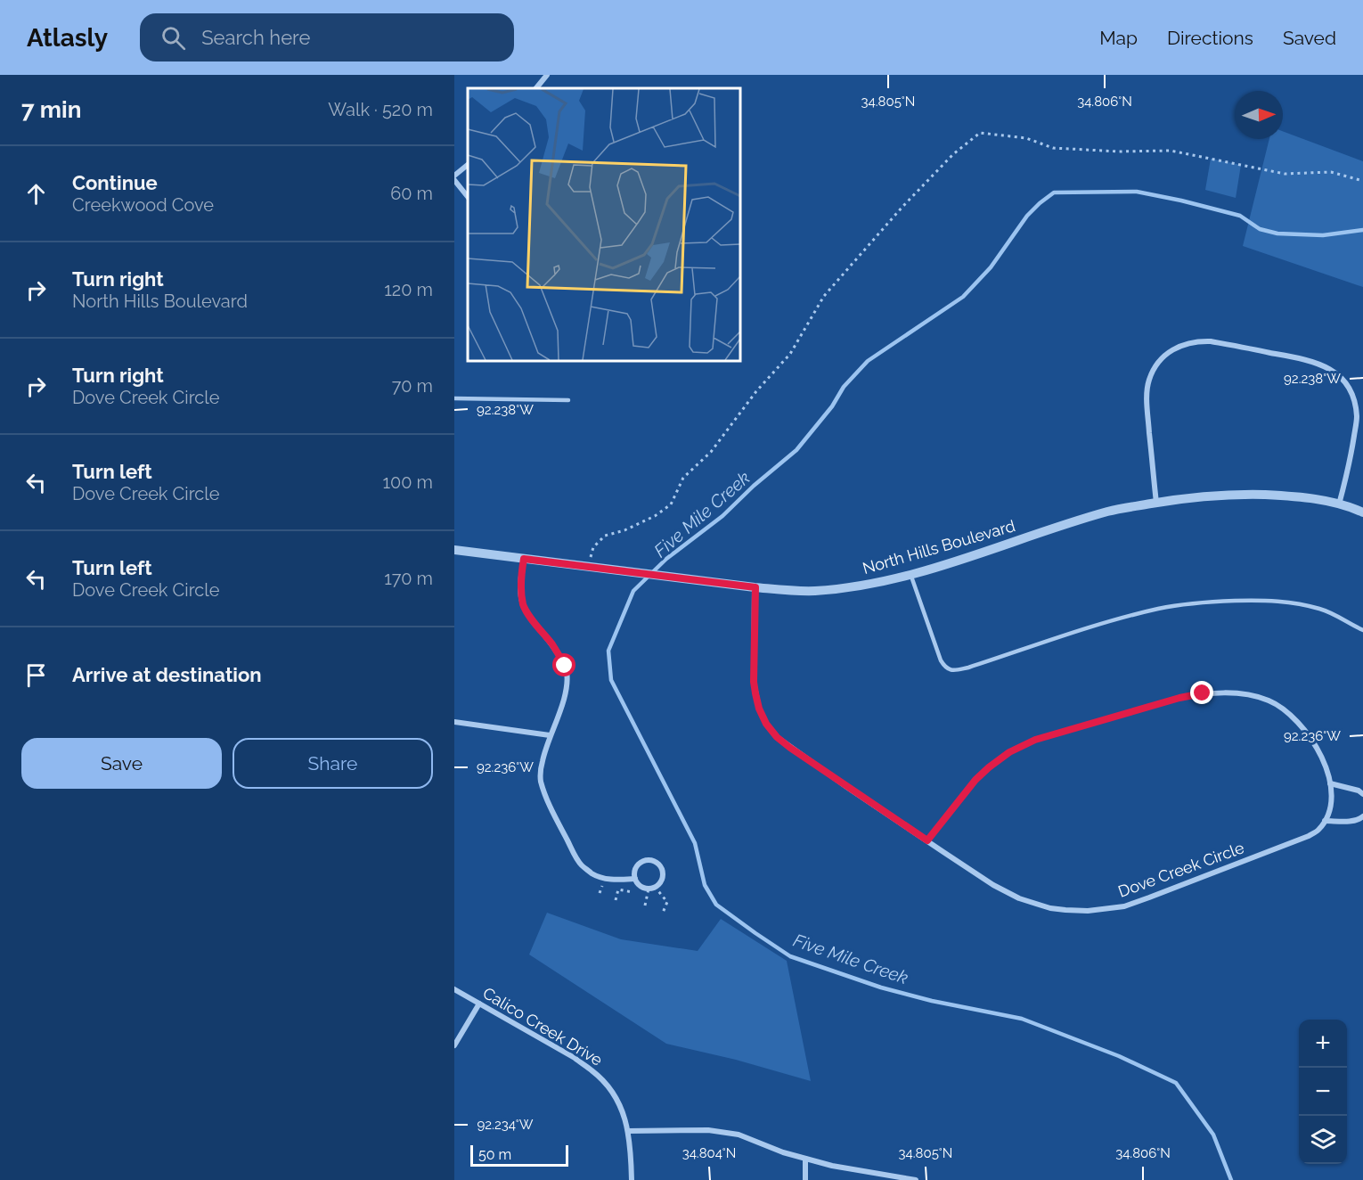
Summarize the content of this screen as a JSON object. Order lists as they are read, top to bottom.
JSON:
{
  "streets": {
    "street": ["North Hills Boulevard", "Dove Creek Circle", "Calico Creek Drive"]
  },
  "crossings": [
    ["North Hills Boulevard", "Dove Creek Circle"]
  ],
  "water": ["Five Mile Creek"],
  "scale_bar": "50 m",
  "north": "right",
  "page": {
    "header": "Atlasly",
    "search": "Search here",
    "nav": ["Map", "Directions", "Saved"],
    "heading": ["7 min", "Walk · 520 m"],
    "list": [
      ["Continue", "Creekwood Cove", "60 m"],
      ["Turn right", "North Hills Boulevard", "120 m"],
      ["Turn right", "Dove Creek Circle", "70 m"],
      ["Turn left", "Dove Creek Circle", "100 m"],
      ["Turn left", "Dove Creek Circle", "170 m"],
      "Arrive at destination"
    ],
    "buttons": ["Save", "Share"],
    "map_buttons": ["+", "−"],
    "scale": "50 m"
  },
  "coordinates": [
    "34.805°N",
    "34.806°N",
    "92.238°W",
    "92.236°W",
    "92.234°W",
    "34.804°N"
  ]
}
